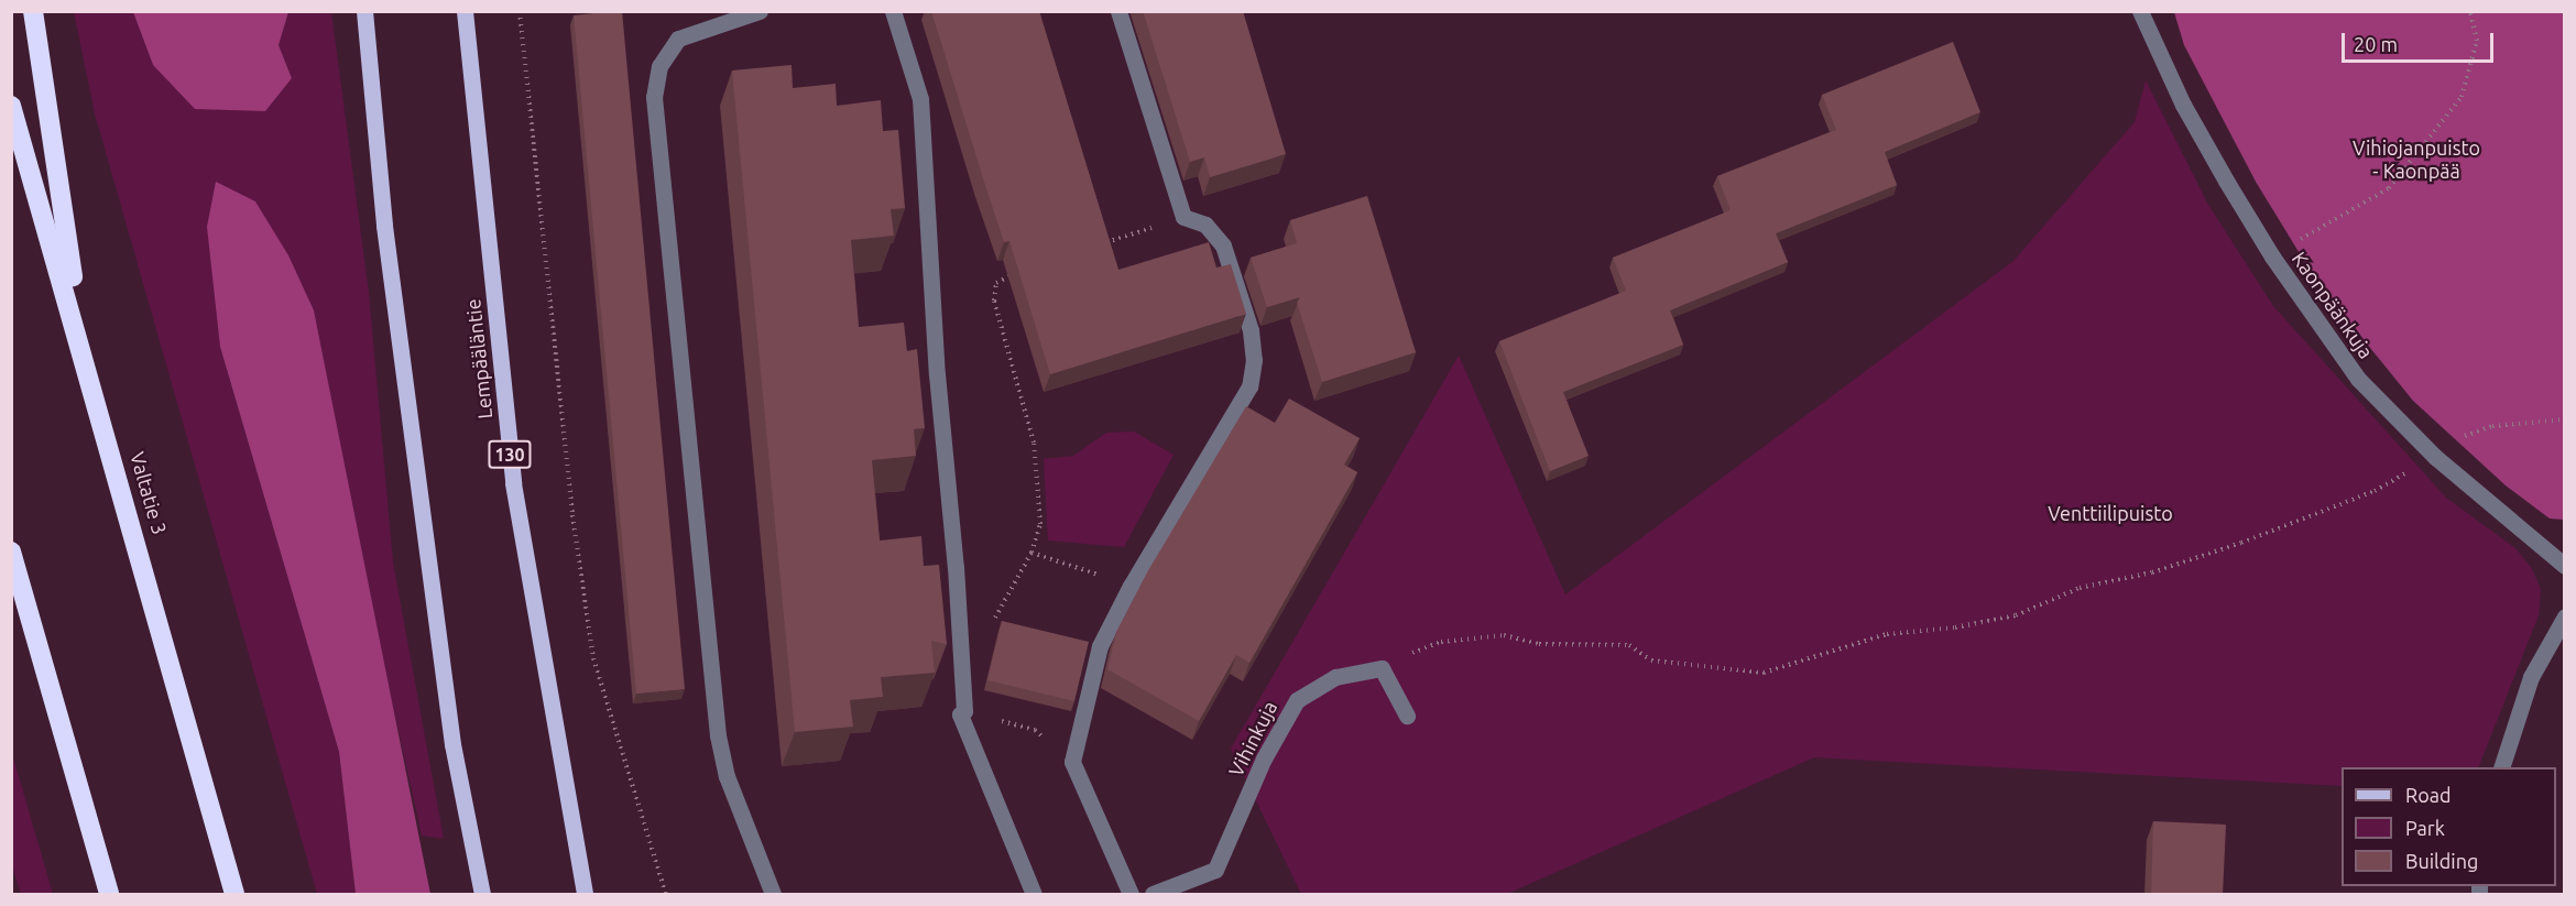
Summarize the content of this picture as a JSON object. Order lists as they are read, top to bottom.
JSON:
{
  "streets": {
    "highway": ["Valtatie 3"],
    "main road": ["Lempääläntie", "130"],
    "street": ["Kaonpäänkuja", "Vihinkuja"]
  },
  "parks": ["Vihiojanpuisto - Kaonpää", "Venttiilipuisto"],
  "legend": ["Road", "Park", "Building"],
  "scale_bar": "20 m"
}
